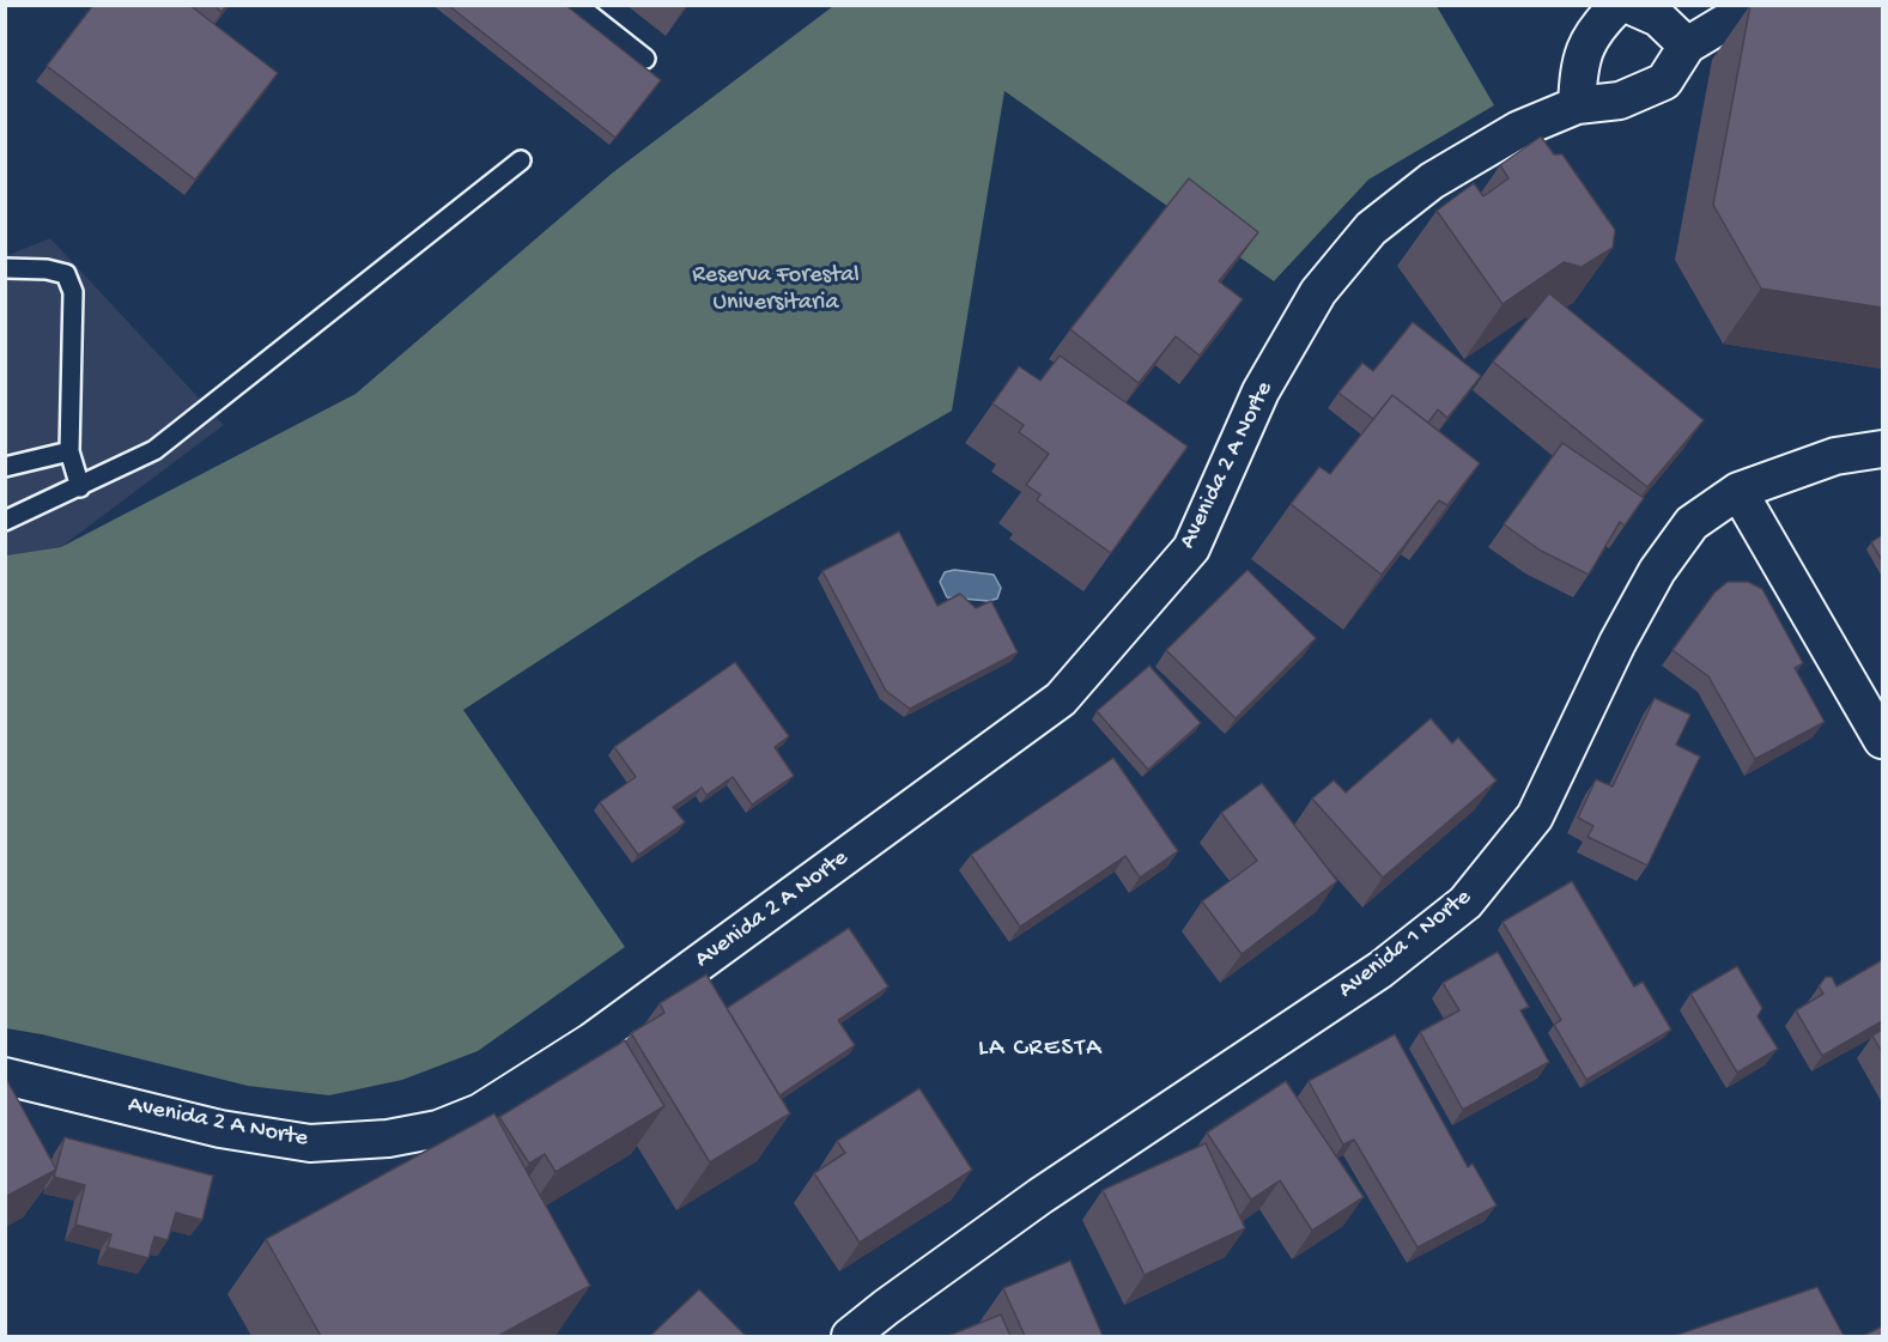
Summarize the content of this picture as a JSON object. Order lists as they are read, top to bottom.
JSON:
{
  "streets": {
    "street": ["Avenida 2 A Norte", "Avenida 1 Norte"]
  },
  "districts": ["LA CRESTA"],
  "parks": ["Reserva Forestal Universitaria"]
}
